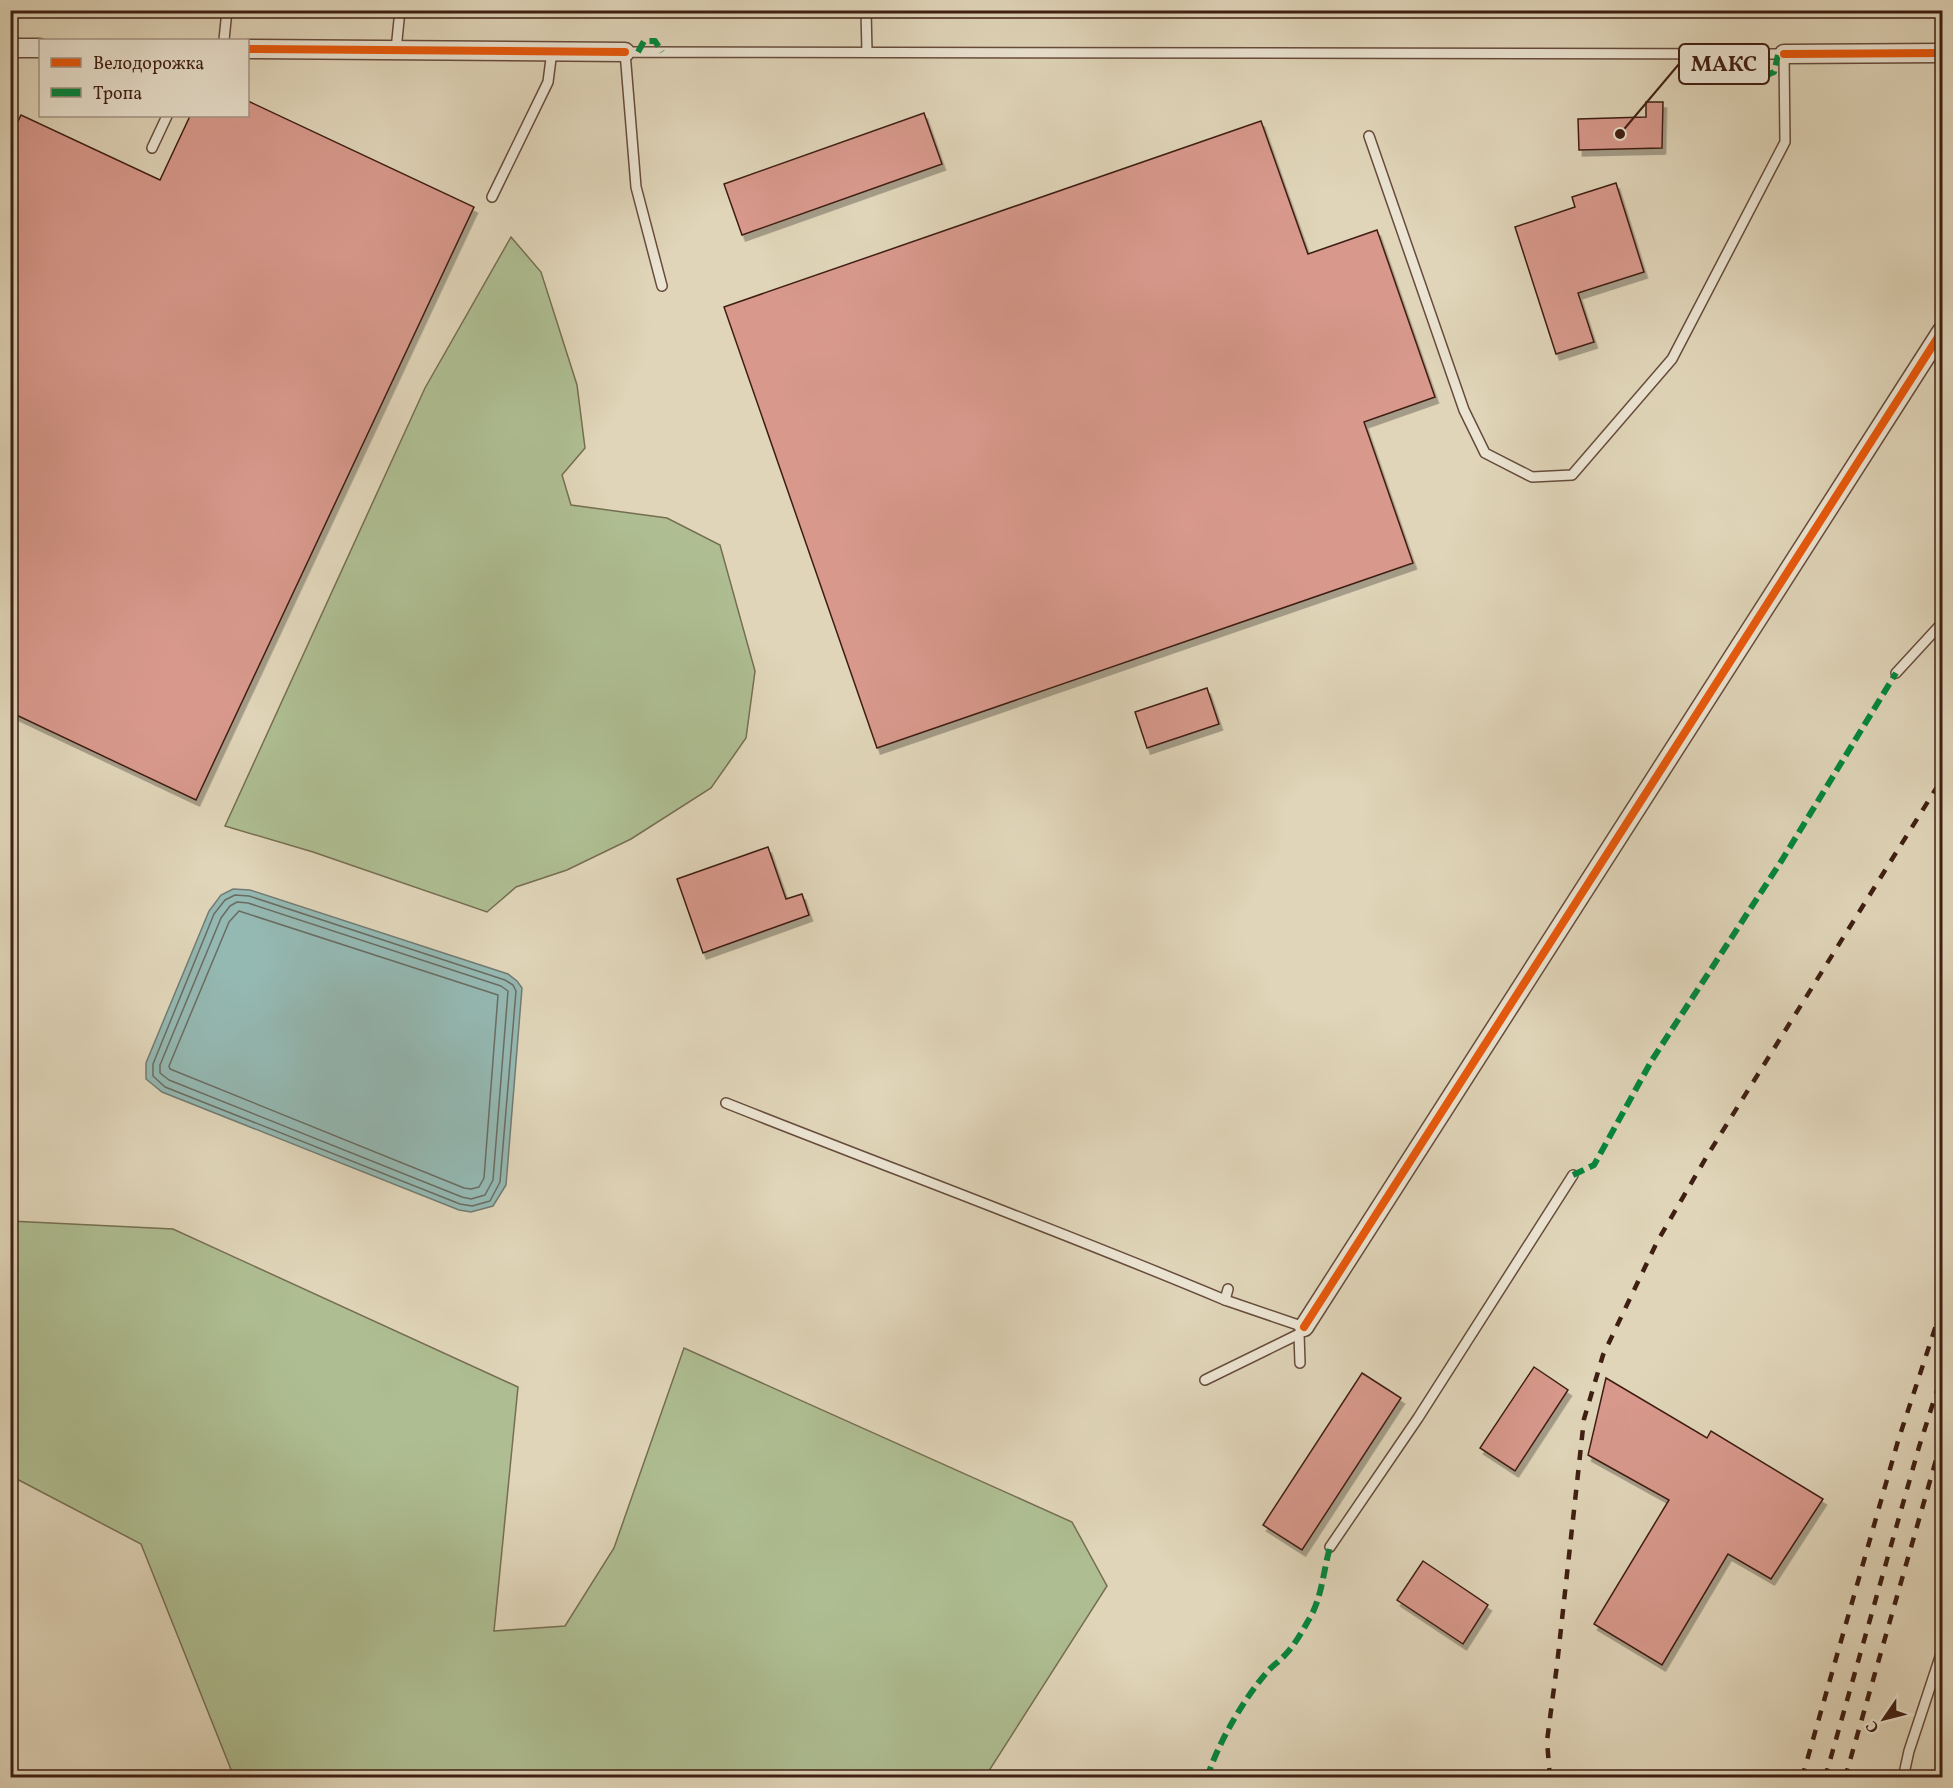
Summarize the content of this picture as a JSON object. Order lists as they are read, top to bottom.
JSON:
{
  "places": ["МАКС"],
  "legend": ["Велодорожка", "Тропа"],
  "north": "bottom left"
}
